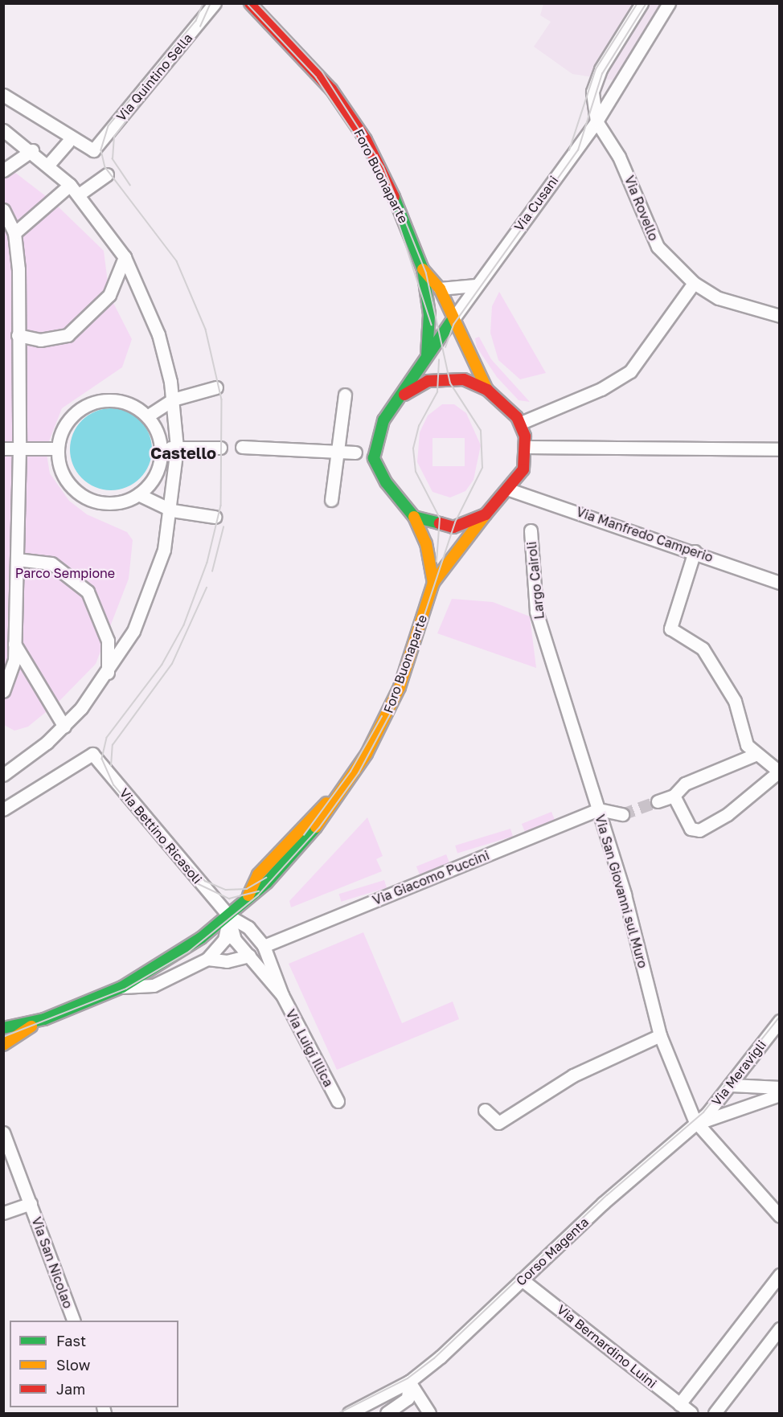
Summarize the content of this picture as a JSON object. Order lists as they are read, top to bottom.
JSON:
{
  "streets": {
    "street": [
      "Via Quintino Sella",
      "Foro Buonaparte",
      "Via Cusani",
      "Via Rovello",
      "Via Manfredo Camperio",
      "Largo Cairoli",
      "Via Bettino Ricasoli",
      "Via Giacomo Puccini",
      "Via San Giovanni sul Muro",
      "Via Luigi Illica",
      "Via Meravigli",
      "Corso Magenta",
      "Via San Nicolao",
      "Via Bernardino Luini"
    ]
  },
  "crossings": [
    ["Foro Buonaparte", "Via Cusani"],
    ["Foro Buonaparte", "Via Manfredo Camperio"],
    ["Foro Buonaparte", "Via Bettino Ricasoli"],
    ["Foro Buonaparte", "Via Luigi Illica"],
    ["Via Cusani", "Via Rovello"],
    ["Largo Cairoli", "Via San Giovanni sul Muro"],
    ["Via Bettino Ricasoli", "Via Luigi Illica"],
    ["Via Giacomo Puccini", "Via San Giovanni sul Muro"],
    ["Via Giacomo Puccini", "Via Luigi Illica"],
    ["Via San Giovanni sul Muro", "Via Meravigli"],
    ["Via San Giovanni sul Muro", "Corso Magenta"],
    ["Via Meravigli", "Corso Magenta"],
    ["Corso Magenta", "Via Bernardino Luini"]
  ],
  "districts": ["Castello"],
  "parks": ["Parco Sempione"],
  "legend": ["Fast", "Slow", "Jam"]
}
